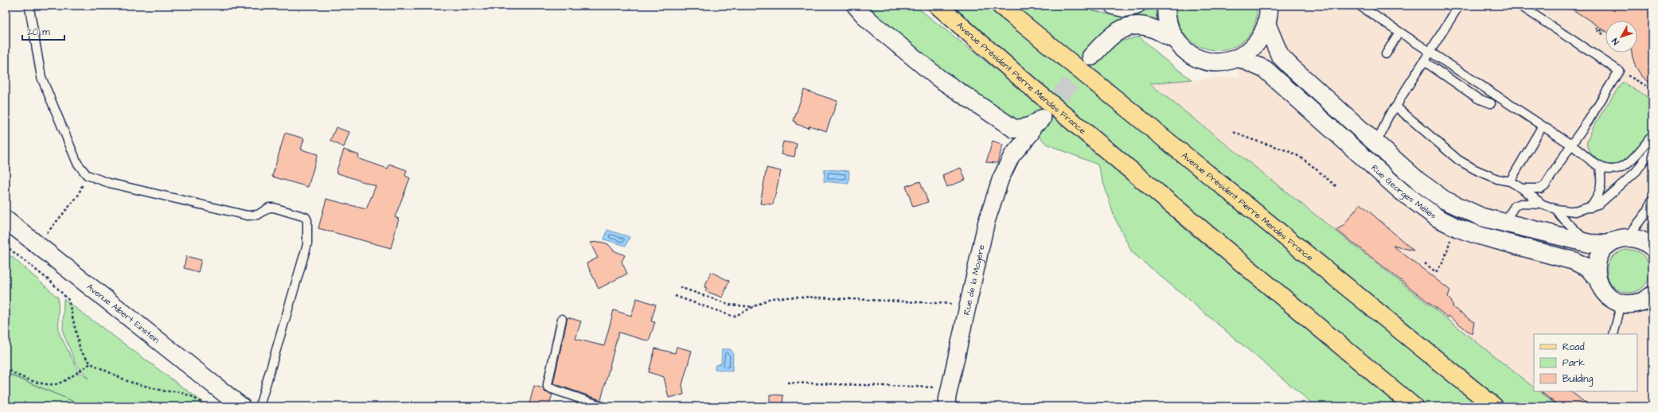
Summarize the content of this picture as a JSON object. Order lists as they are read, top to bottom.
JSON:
{
  "streets": {
    "main road": ["Avenue Président Pierre Mendès France"],
    "street": ["Rue Georges Méliès", "Rue de la Mogère", "Avenue Albert Einstein"]
  },
  "legend": ["Road", "Park", "Building"],
  "scale_bar": "20 m",
  "north": "bottom left"
}
